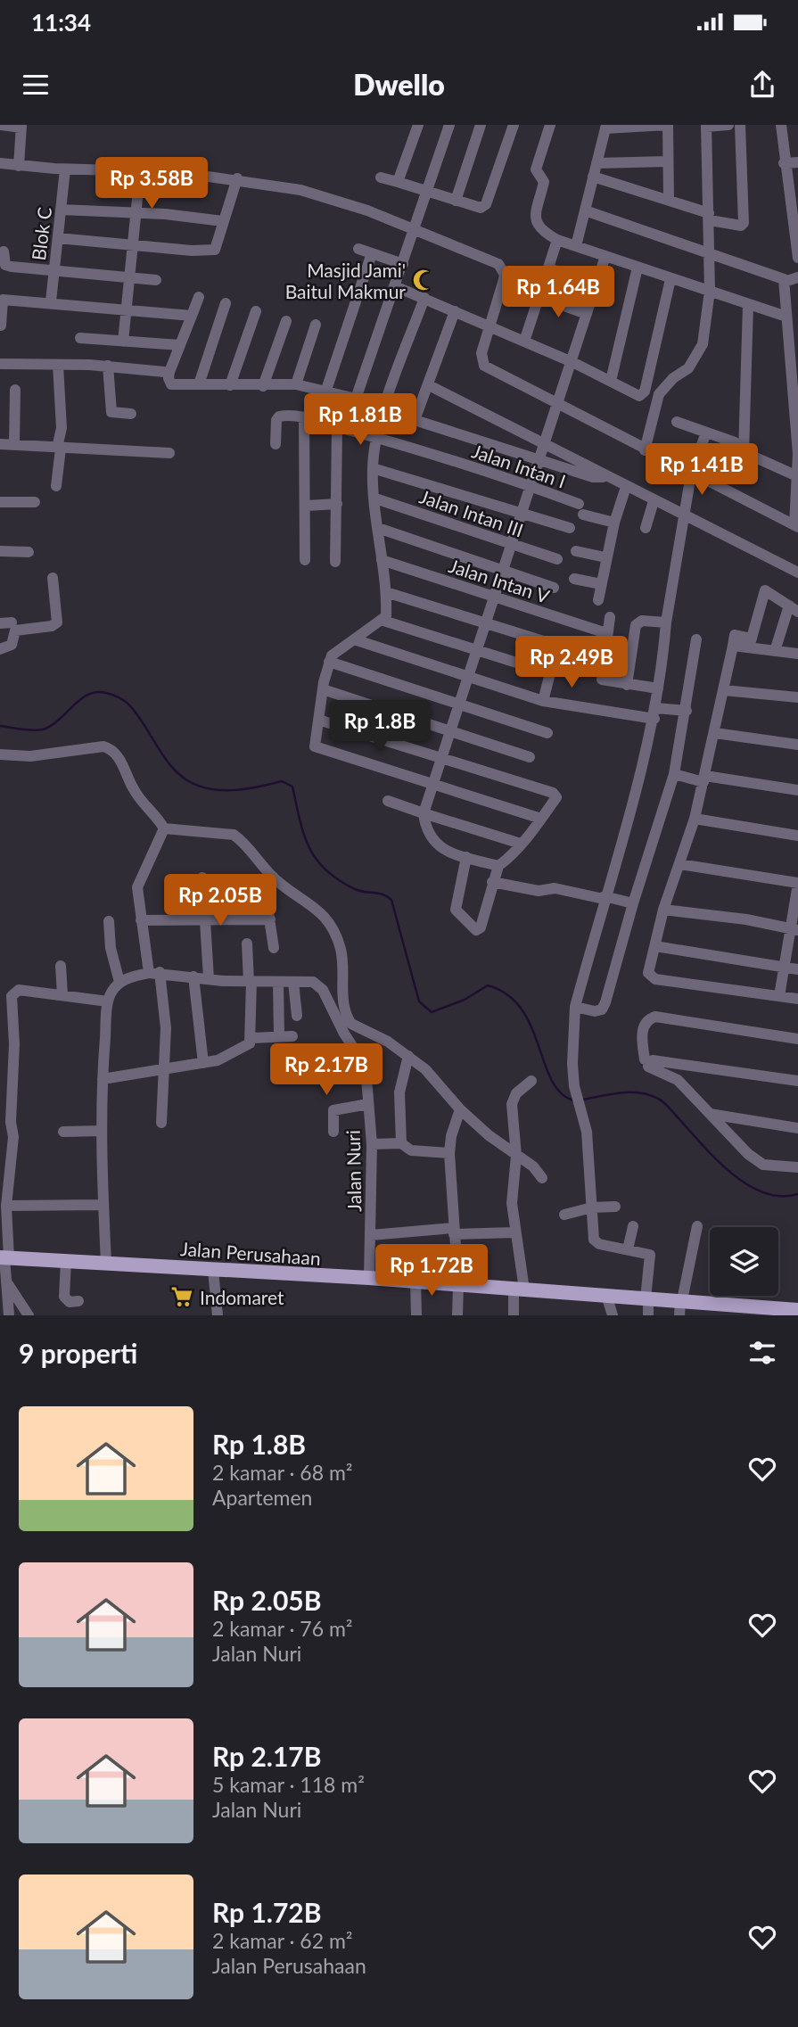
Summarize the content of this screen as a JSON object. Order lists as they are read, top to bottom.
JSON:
{
  "streets": {
    "main road": ["Jalan Perusahaan"],
    "street": [
      "Blok C",
      "Jalan Intan I",
      "Jalan Intan III",
      "Jalan Intan V",
      "Jalan Nuri"
    ]
  },
  "crossings": [
    ["Jalan Nuri", "Jalan Perusahaan"]
  ],
  "places": {
    "mosque": ["Masjid Jami' Baitul Makmur"],
    "supermarket": ["Indomaret"]
  },
  "page": {
    "status": "11:34",
    "header": "Dwello",
    "price": [
      "Rp 3.58B",
      "Rp 1.64B",
      "Rp 1.81B",
      "Rp 1.41B",
      "Rp 2.49B",
      "Rp 1.8B",
      "Rp 2.05B",
      "Rp 2.17B",
      "Rp 1.72B"
    ],
    "heading": "9 properti",
    "list": [
      {
        "name": "Rp 1.8B",
        "note": "2 kamar · 68 m² · Apartemen"
      },
      {
        "name": "Rp 2.05B",
        "note": "2 kamar · 76 m² · Jalan Nuri"
      },
      {
        "name": "Rp 2.17B",
        "note": "5 kamar · 118 m² · Jalan Nuri"
      },
      {
        "name": "Rp 1.72B",
        "note": "2 kamar · 62 m² · Jalan Perusahaan"
      }
    ]
  }
}
